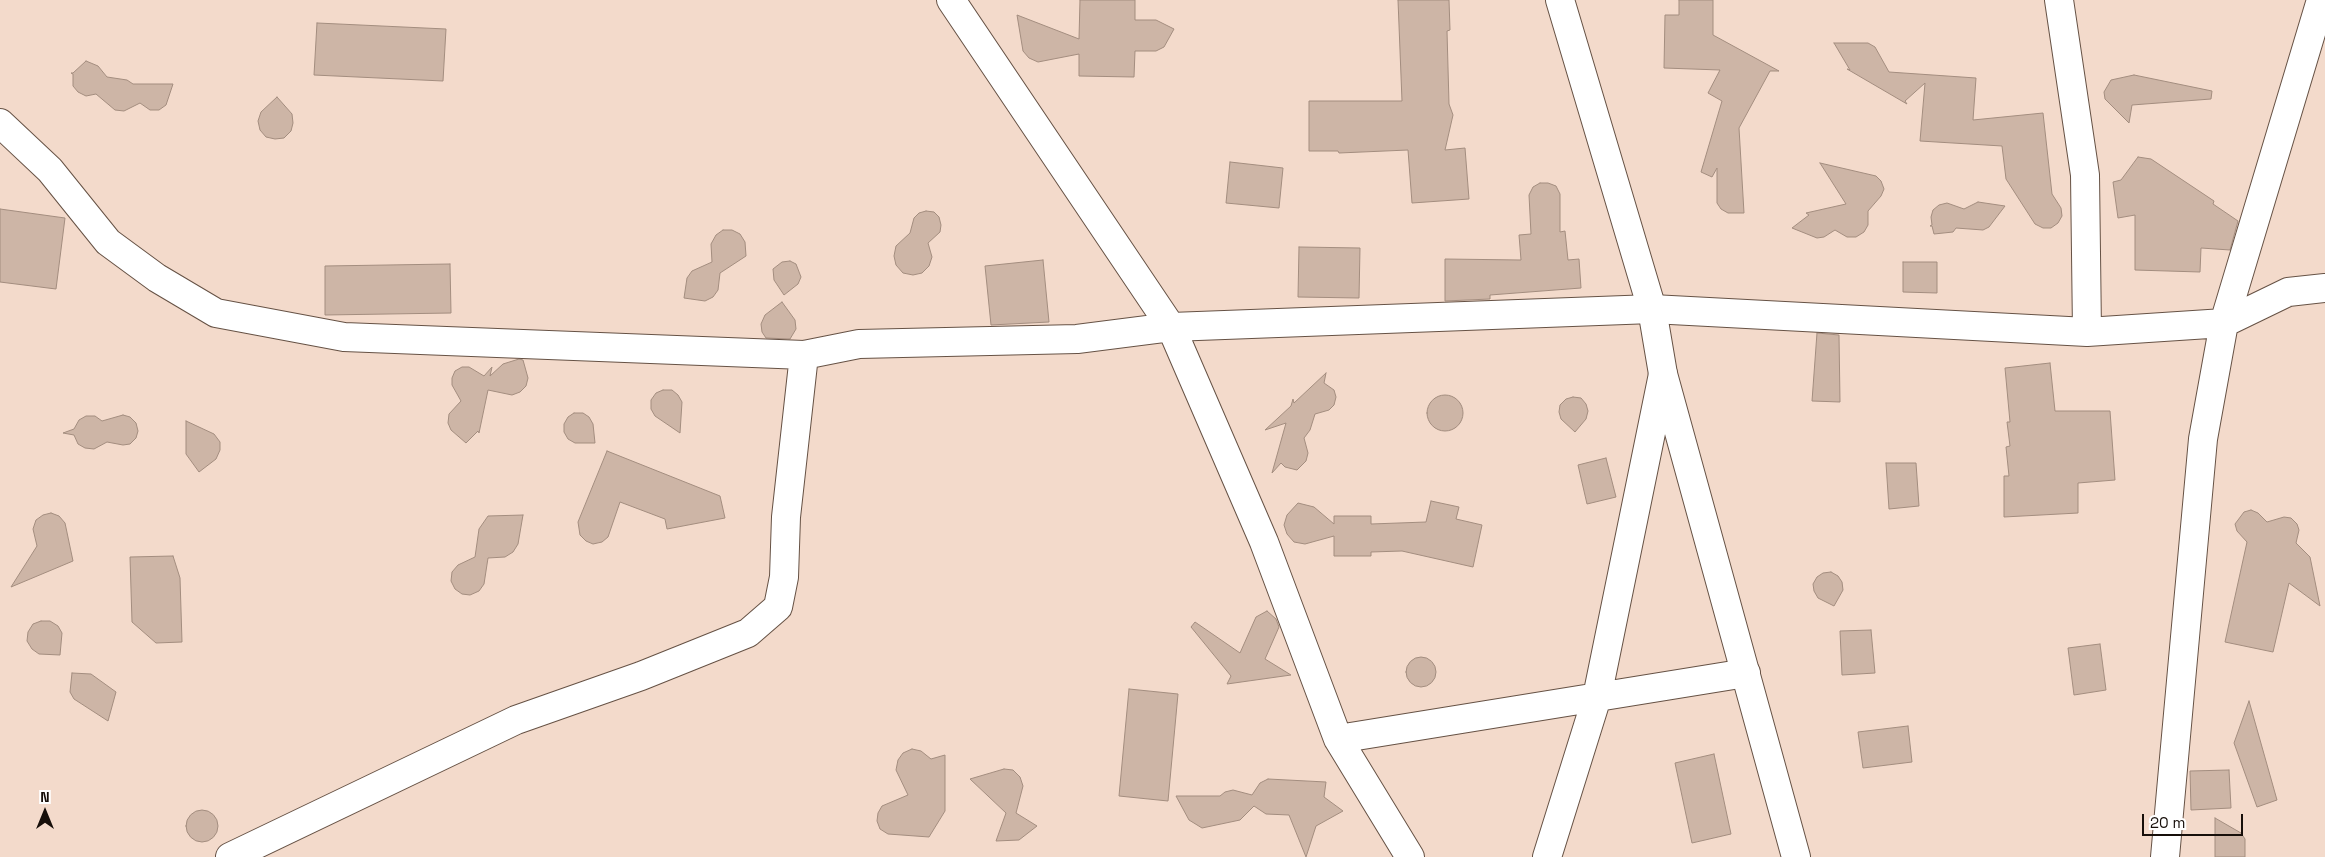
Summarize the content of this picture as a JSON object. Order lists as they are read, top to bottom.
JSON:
{
  "scale_bar": "20 m",
  "north": "top"
}
